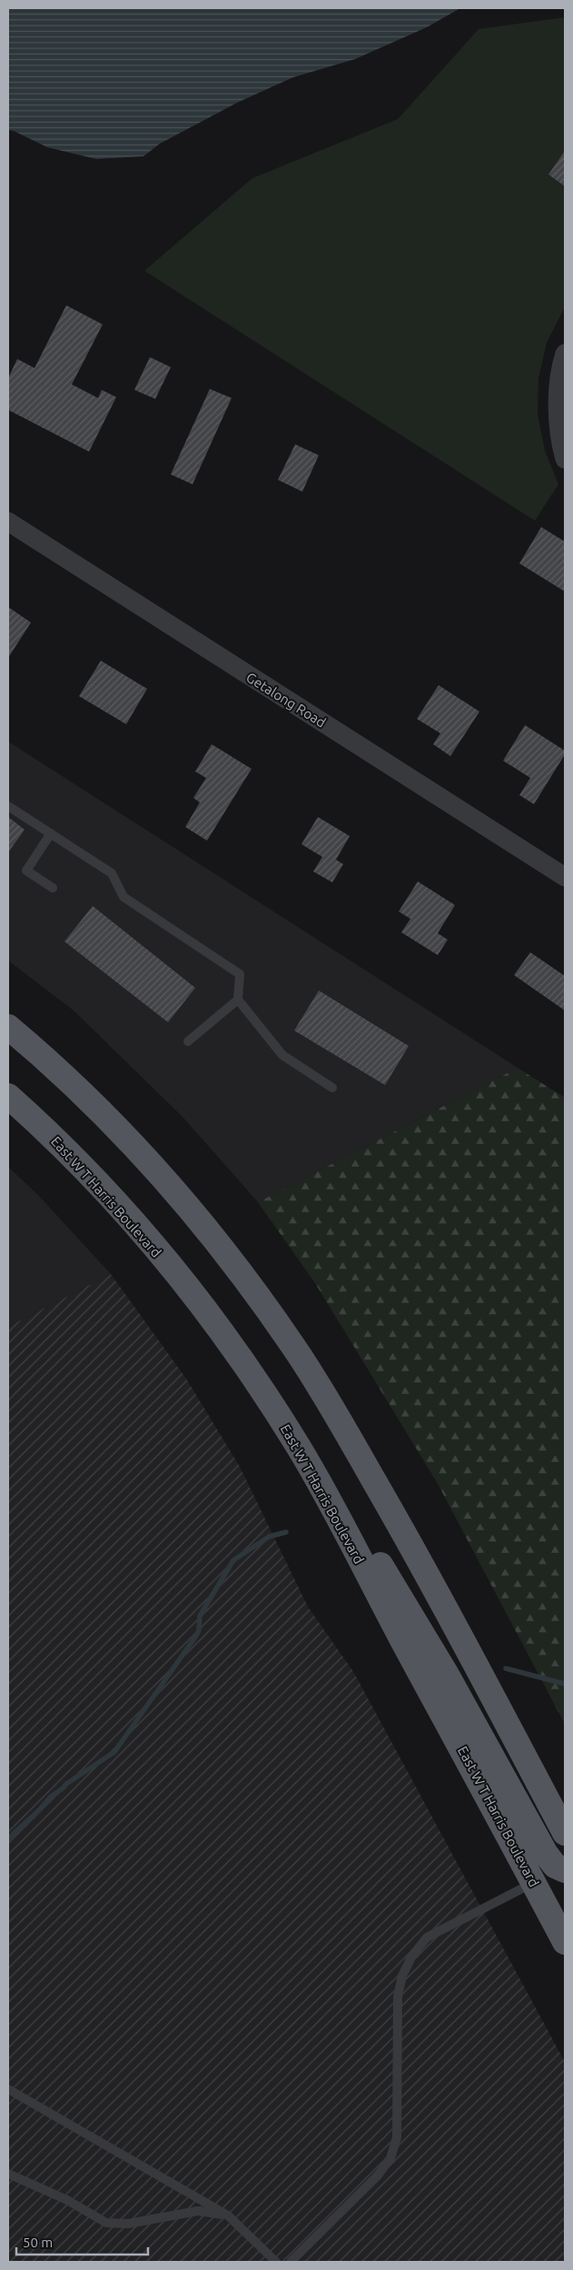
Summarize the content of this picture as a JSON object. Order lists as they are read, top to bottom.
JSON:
{
  "streets": {
    "main road": ["East W T Harris Boulevard"],
    "street": ["Getalong Road"]
  },
  "scale_bar": "50 m"
}
